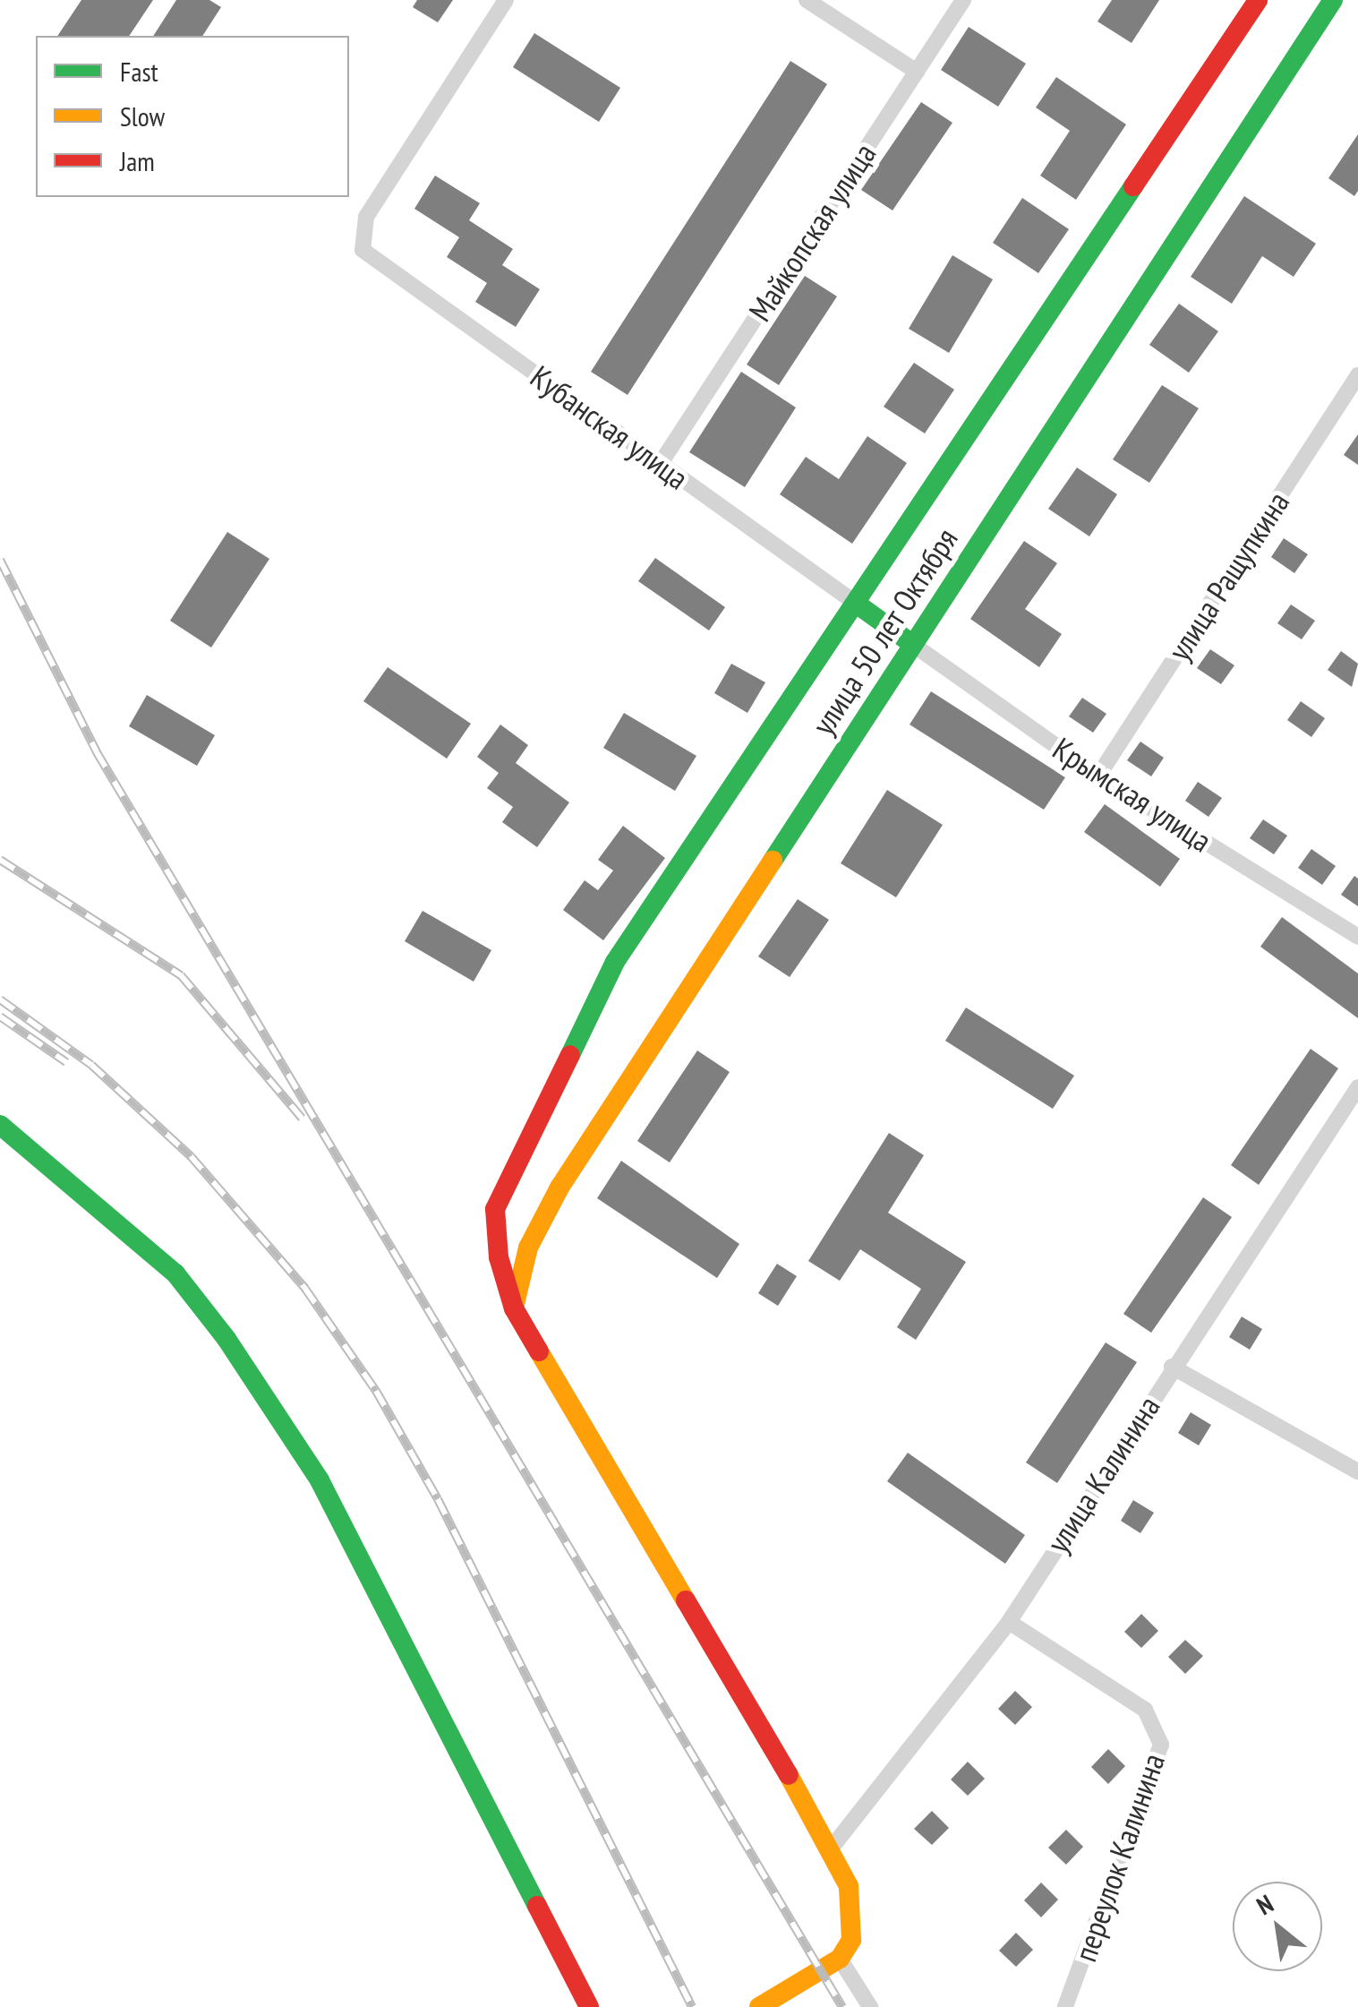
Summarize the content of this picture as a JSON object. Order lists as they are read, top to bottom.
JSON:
{
  "streets": {
    "street": [
      "Майкопская улица",
      "Кубанская улица",
      "улица Ращупкина",
      "улица 50 лет Октября",
      "Крымская улица",
      "улица Калинина",
      "переулок Калинина"
    ]
  },
  "crossings": [
    ["Майкопская улица", "Кубанская улица"],
    ["Кубанская улица", "улица 50 лет Октября"],
    ["улица Ращупкина", "Крымская улица"],
    ["улица 50 лет Октября", "Крымская улица"],
    ["улица Калинина", "переулок Калинина"]
  ],
  "legend": ["Fast", "Slow", "Jam"],
  "north": "top left"
}
